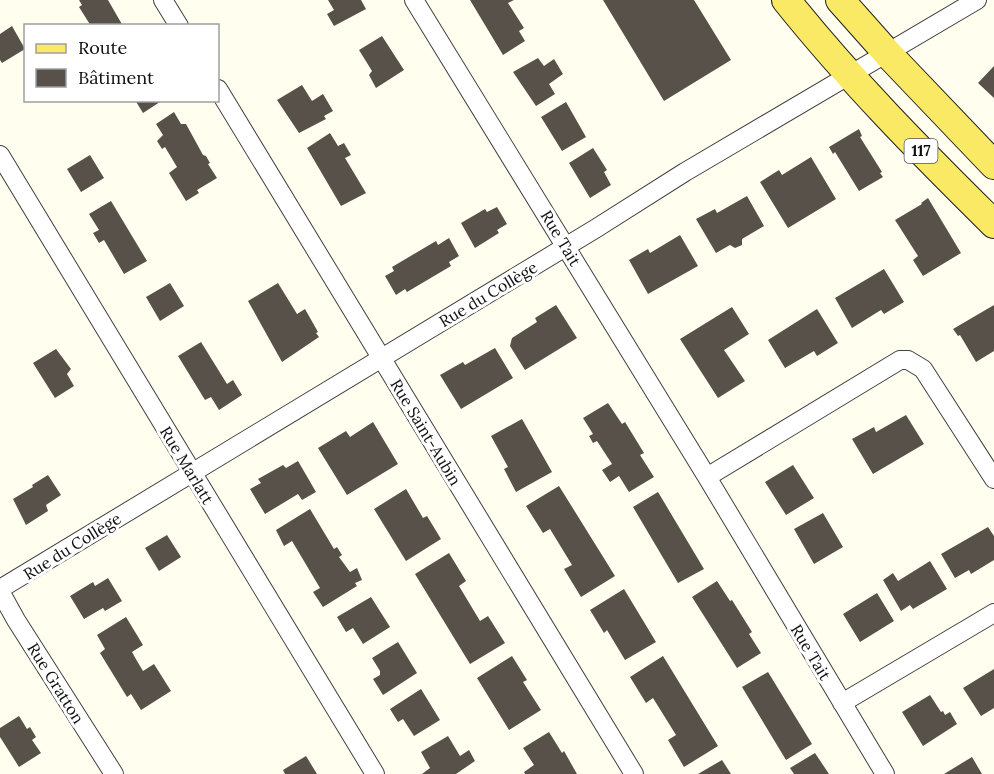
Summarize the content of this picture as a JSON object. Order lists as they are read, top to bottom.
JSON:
{
  "streets": {
    "main road": ["117"],
    "street": [
      "Rue Tait",
      "Rue du Collège",
      "Rue Saint-Aubin",
      "Rue Marlatt",
      "Rue Gratton"
    ]
  },
  "crossings": [
    ["117", "Rue du Collège"],
    ["Rue Tait", "Rue du Collège"],
    ["Rue du Collège", "Rue Saint-Aubin"],
    ["Rue du Collège", "Rue Marlatt"],
    ["Rue du Collège", "Rue Gratton"]
  ],
  "legend": ["Route", "Bâtiment"]
}
